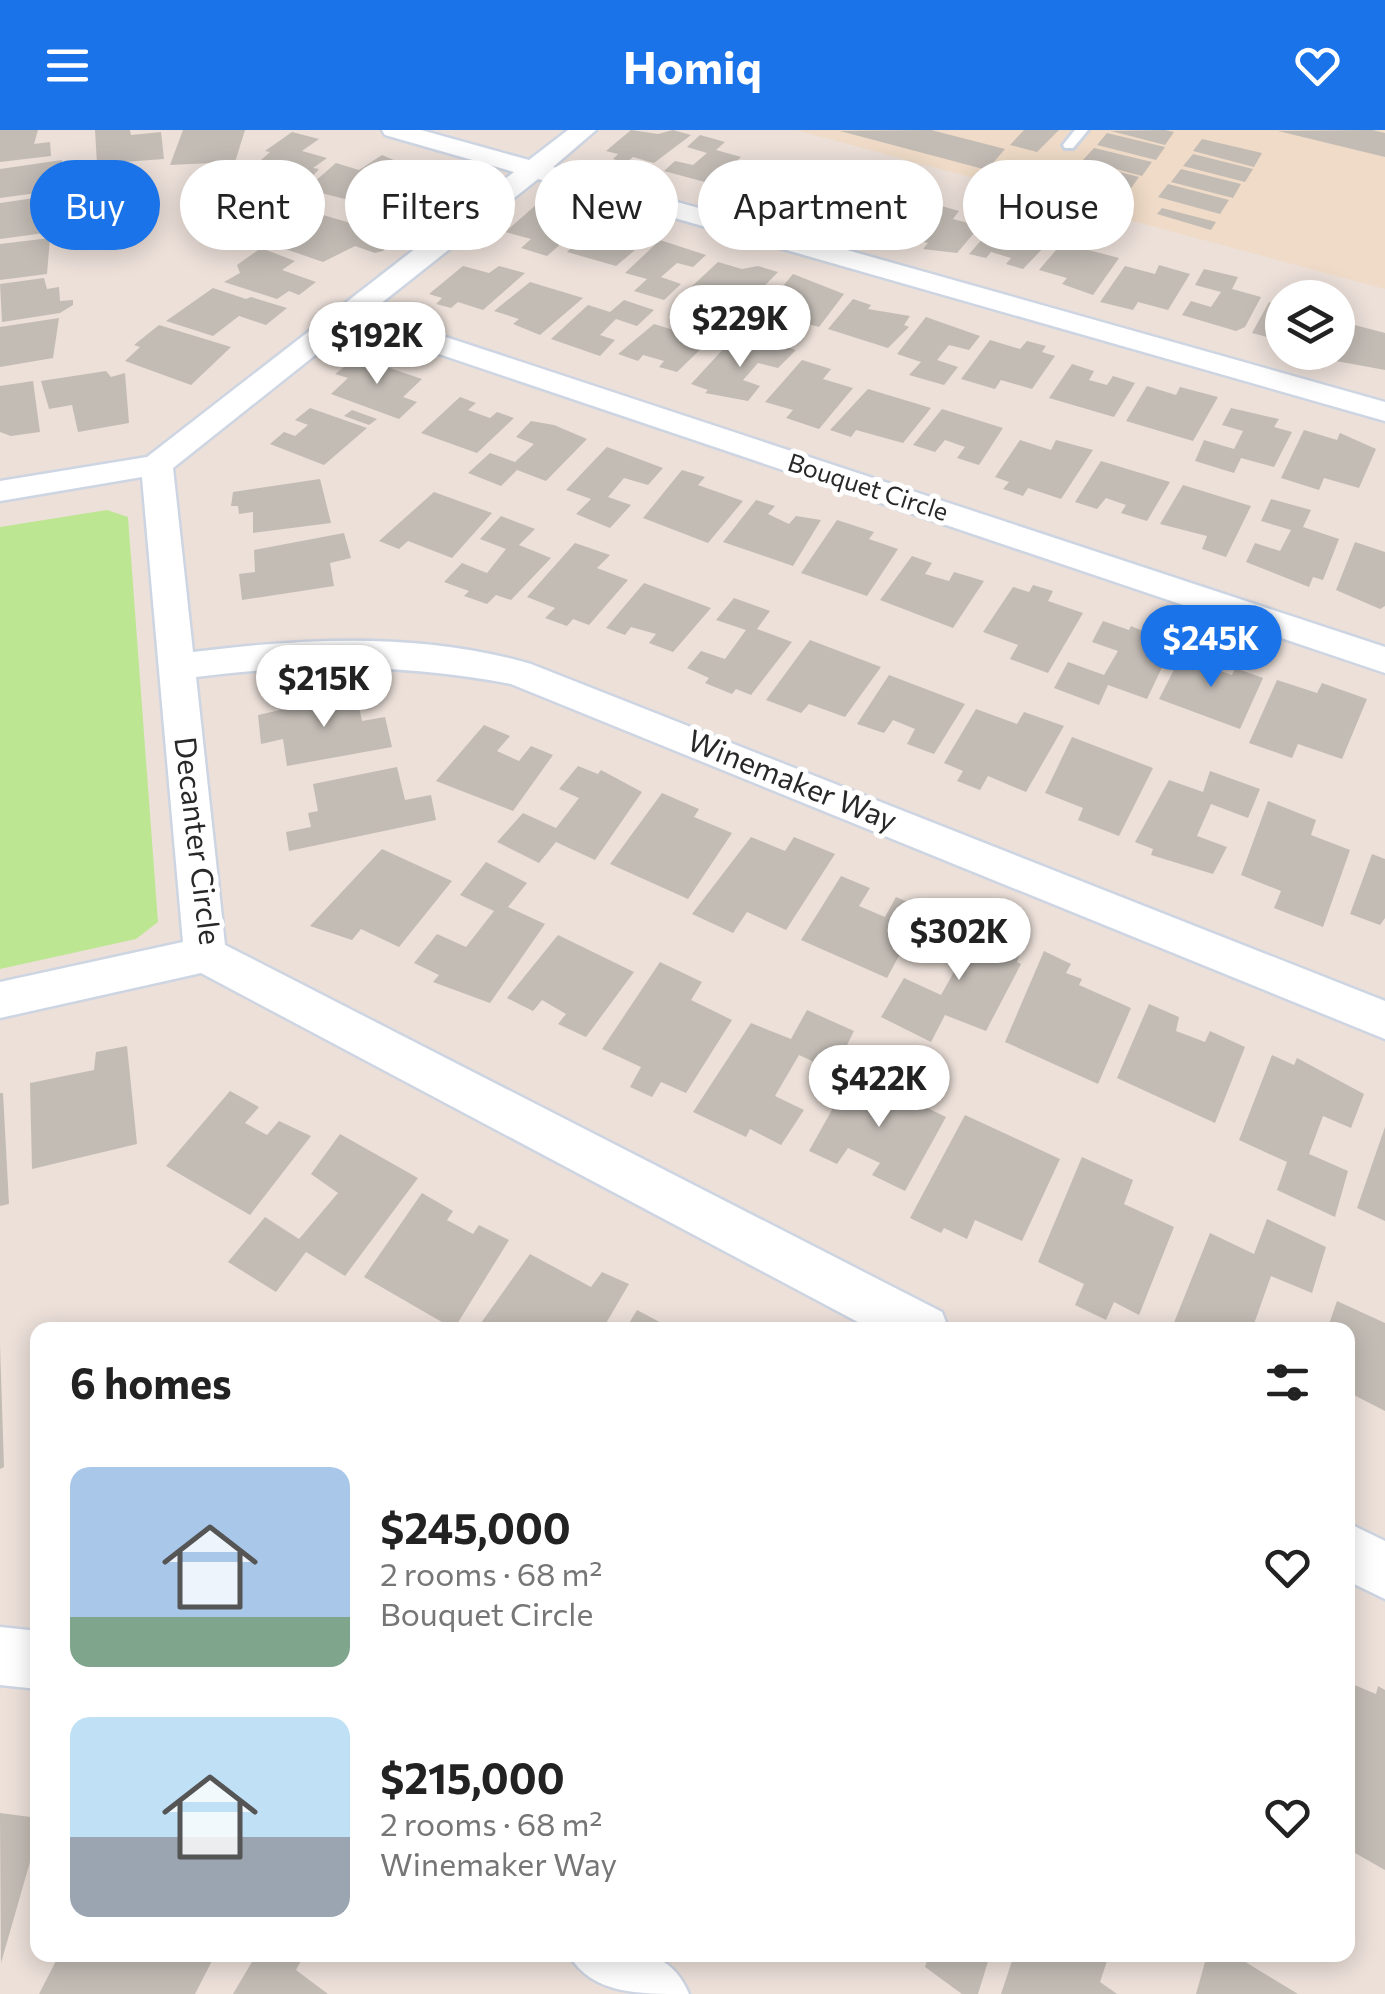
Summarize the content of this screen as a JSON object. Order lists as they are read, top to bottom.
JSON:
{
  "streets": {
    "street": ["Bouquet Circle", "Winemaker Way", "Decanter Circle"]
  },
  "crossings": [
    ["Winemaker Way", "Decanter Circle"]
  ],
  "page": {
    "header": "Homiq",
    "chip": [
      "Buy",
      "Rent",
      "Filters",
      "New",
      "Apartment",
      "House"
    ],
    "price": [
      "$229K",
      "$192K",
      "$245K",
      "$215K",
      "$302K",
      "$422K"
    ],
    "heading": "6 homes",
    "list": [
      {
        "name": "$245,000",
        "note": "2 rooms · 68 m² · Bouquet Circle"
      },
      {
        "name": "$215,000",
        "note": "2 rooms · 68 m² · Winemaker Way"
      }
    ]
  }
}
